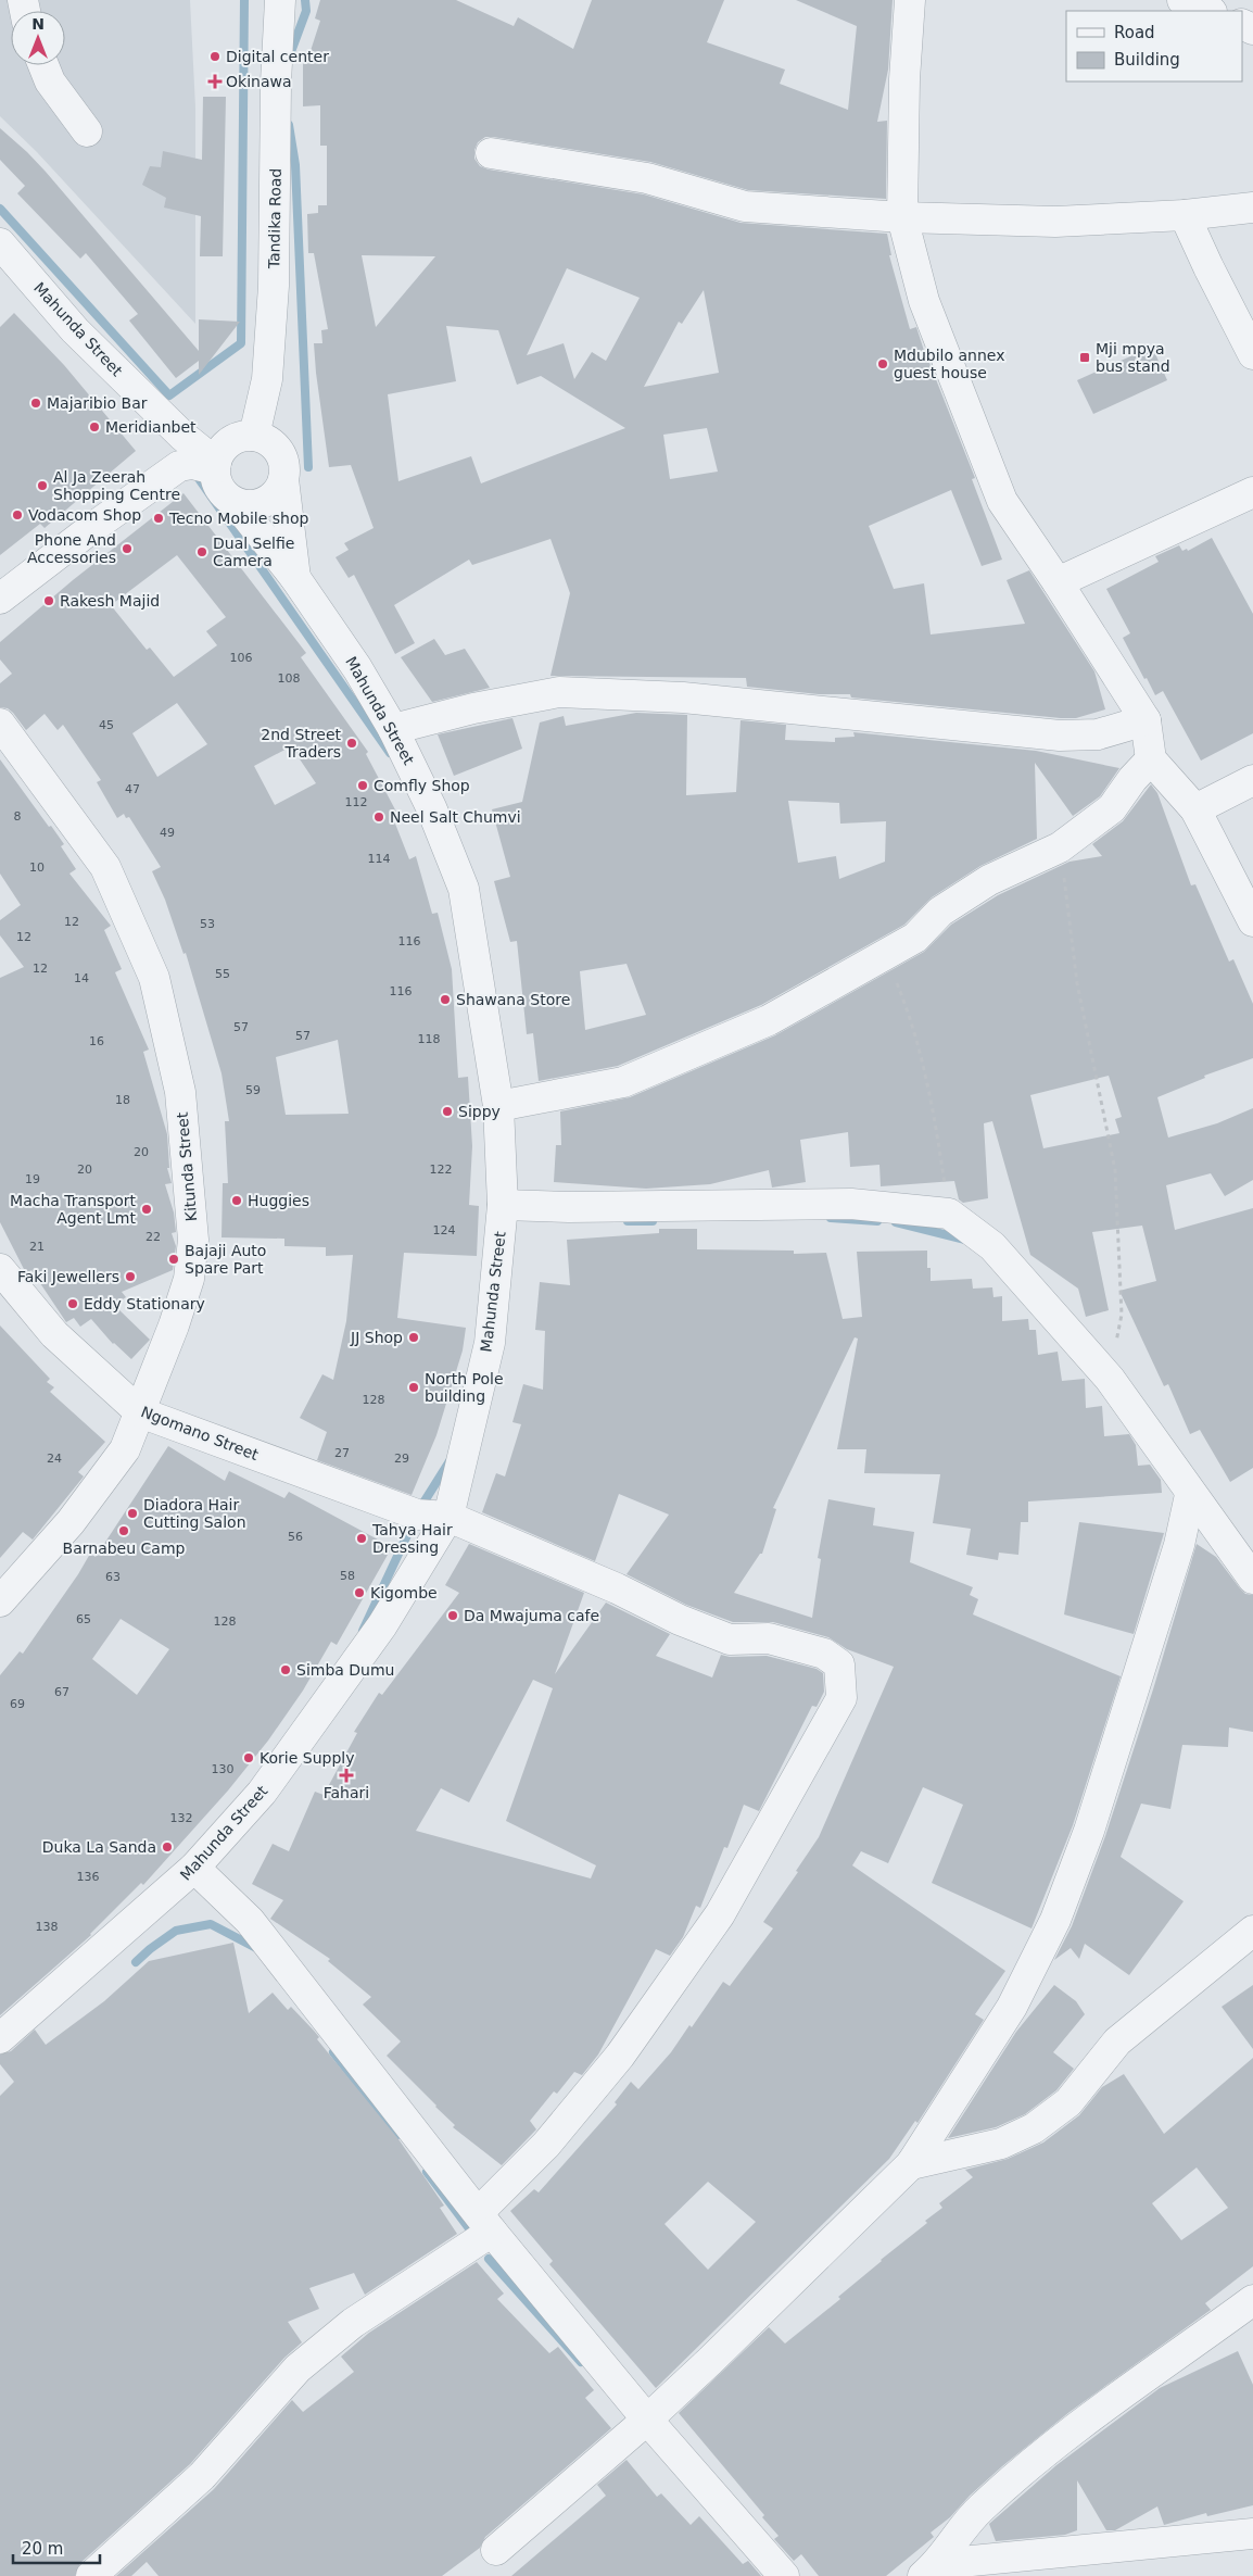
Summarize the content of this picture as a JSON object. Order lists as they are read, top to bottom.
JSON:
{
  "streets": {
    "street": [
      "Tandika Road",
      "Mahunda Street",
      "Kitunda Street",
      "Ngomano Street"
    ]
  },
  "crossings": [
    ["Tandika Road", "Mahunda Street"],
    ["Mahunda Street", "Ngomano Street"],
    ["Kitunda Street", "Ngomano Street"]
  ],
  "places": {
    "other": [
      "Digital center",
      "Mdubilo annex guest house",
      "Majaribio Bar",
      "Meridianbet",
      "Al Ja Zeerah Shopping Centre",
      "Vodacom Shop",
      "Tecno Mobile shop",
      "Phone And Accessories",
      "Dual Selfie Camera",
      "Rakesh Majid",
      "2nd Street Traders",
      "Comfly Shop",
      "Neel Salt Chumvi",
      "Shawana Store",
      "Sippy",
      "Huggies",
      "Macha Transport Agent Lmt",
      "Bajaji Auto Spare Part",
      "Faki Jewellers",
      "Eddy Stationary",
      "JJ Shop",
      "North Pole building",
      "Diadora Hair Cutting Salon",
      "Barnabeu Camp",
      "Tahya Hair Dressing",
      "Kigombe",
      "Da Mwajuma cafe",
      "Simba Dumu",
      "Korie Supply",
      "Duka La Sanda"
    ],
    "health": ["Okinawa", "Fahari"],
    "transit": ["Mji mpya bus stand"]
  },
  "house_numbers": [
    "106",
    "108",
    "45",
    "47",
    "112",
    "8",
    "49",
    "114",
    "10",
    "12",
    "53",
    "12",
    "116",
    "12",
    "55",
    "14",
    "116",
    "57",
    "57",
    "118",
    "16",
    "59",
    "18",
    "20",
    "20",
    "122",
    "19",
    "124",
    "22",
    "21",
    "128",
    "27",
    "24",
    "29",
    "56",
    "58",
    "63",
    "65",
    "128",
    "67",
    "69",
    "130",
    "132",
    "136",
    "138"
  ],
  "legend": ["Road", "Building"],
  "scale_bar": "20 m",
  "north": "top"
}
